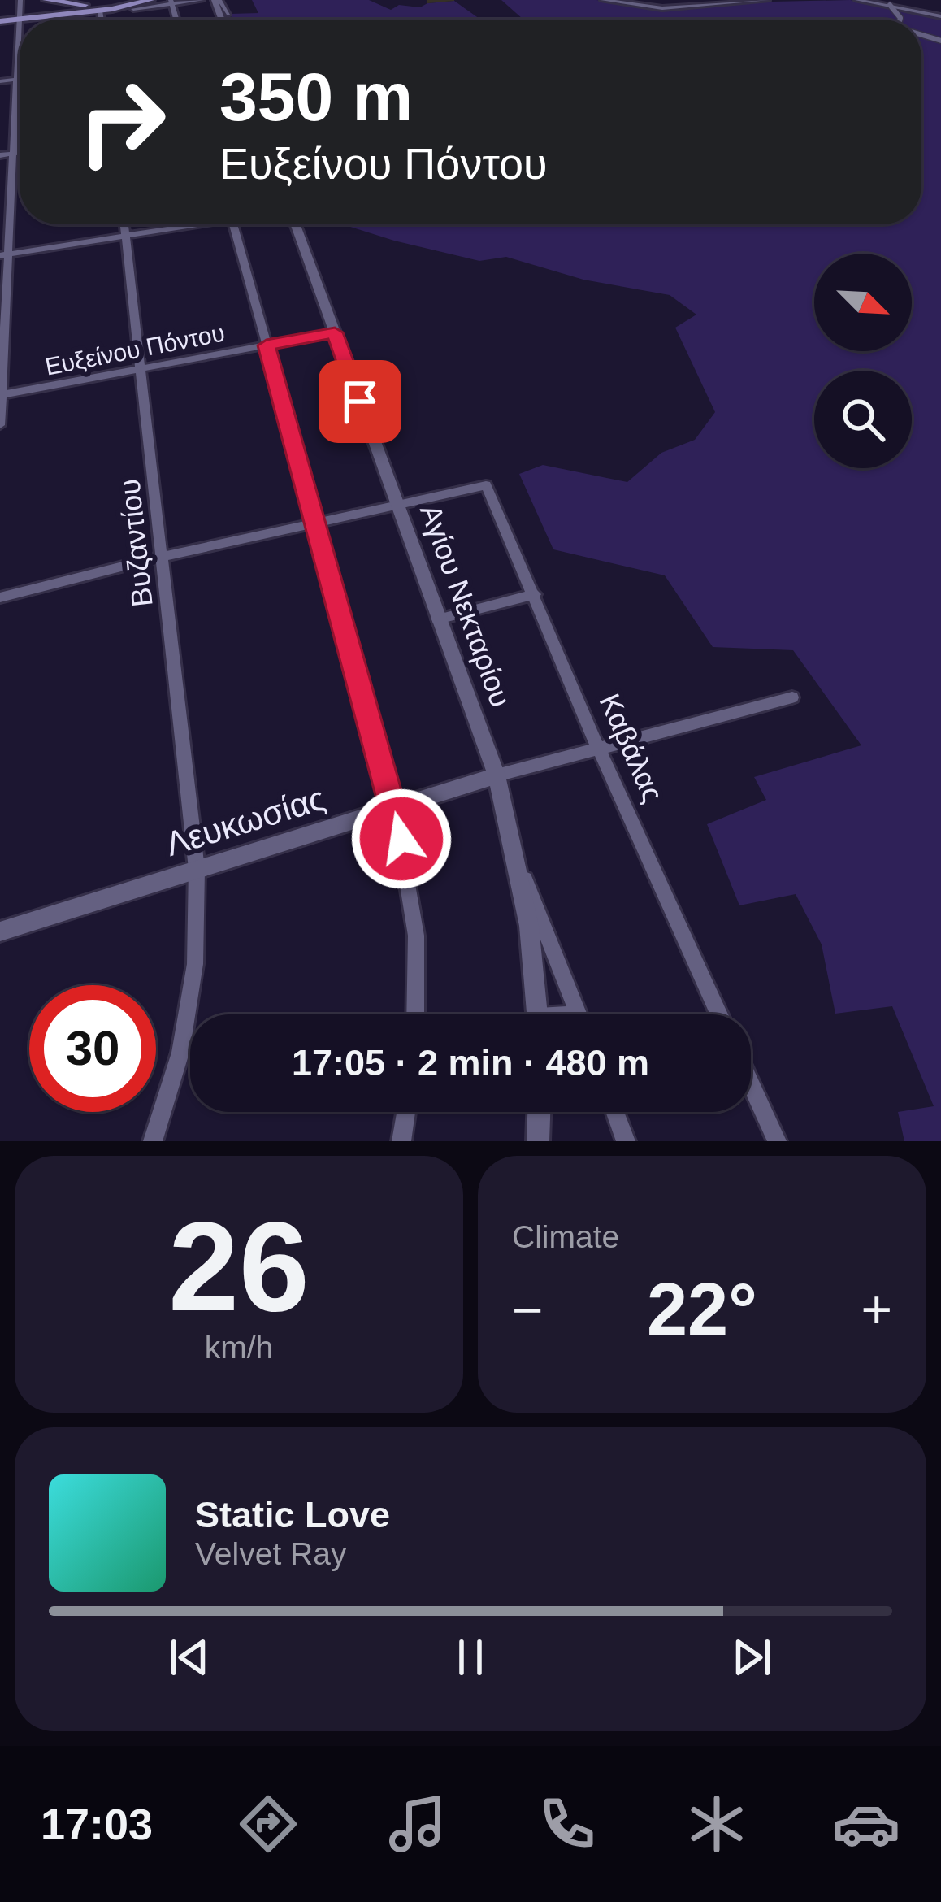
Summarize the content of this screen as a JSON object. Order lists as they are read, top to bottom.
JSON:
{
  "streets": {
    "street": [
      "Ευξείνου Πόντου",
      "Βυζαντίου",
      "Αγίου Νεκταρίου",
      "Καβάλας",
      "Λευκωσίας"
    ]
  },
  "crossings": [
    ["Ευξείνου Πόντου", "Βυζαντίου"],
    ["Ευξείνου Πόντου", "Αγίου Νεκταρίου"],
    ["Βυζαντίου", "Λευκωσίας"],
    ["Αγίου Νεκταρίου", "Καβάλας"],
    ["Αγίου Νεκταρίου", "Λευκωσίας"],
    ["Καβάλας", "Λευκωσίας"]
  ],
  "north": "bottom right",
  "page": {
    "turn": ["350 m", "Ευξείνου Πόντου"],
    "limit": "30",
    "trip": "17:05 · 2 min · 480 m",
    "tile": [
      ["26", "km/h"],
      "Climate"
    ],
    "heat": ["−", "22°", "+"],
    "song": ["Static Love", "Velvet Ray"],
    "tabs": "17:03"
  }
}
